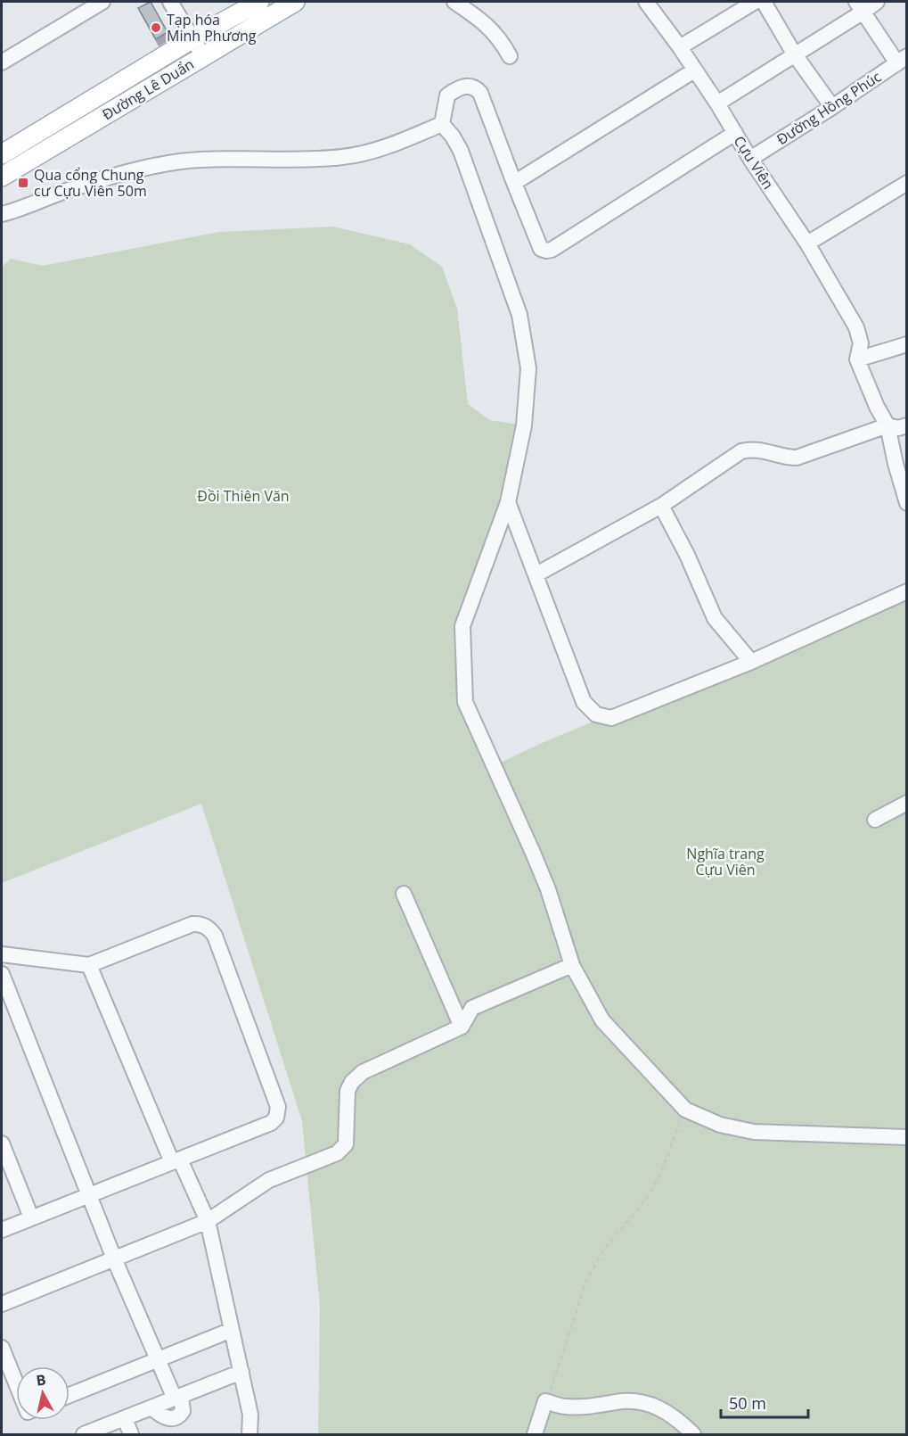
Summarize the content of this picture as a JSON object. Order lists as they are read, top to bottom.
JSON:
{
  "streets": {
    "main road": ["Đường Lê Duẩn"],
    "street": ["Đường Hồng Phúc", "Cựu Viên"]
  },
  "crossings": [
    ["Đường Hồng Phúc", "Cựu Viên"]
  ],
  "parks": ["Đồi Thiên Văn", "Nghĩa trang Cựu Viên"],
  "places": {
    "other": ["Tạp hóa Minh Phương"],
    "transit": ["Qua cổng Chung cư Cựu Viên 50m"]
  },
  "scale_bar": "50 m",
  "north": "top"
}
